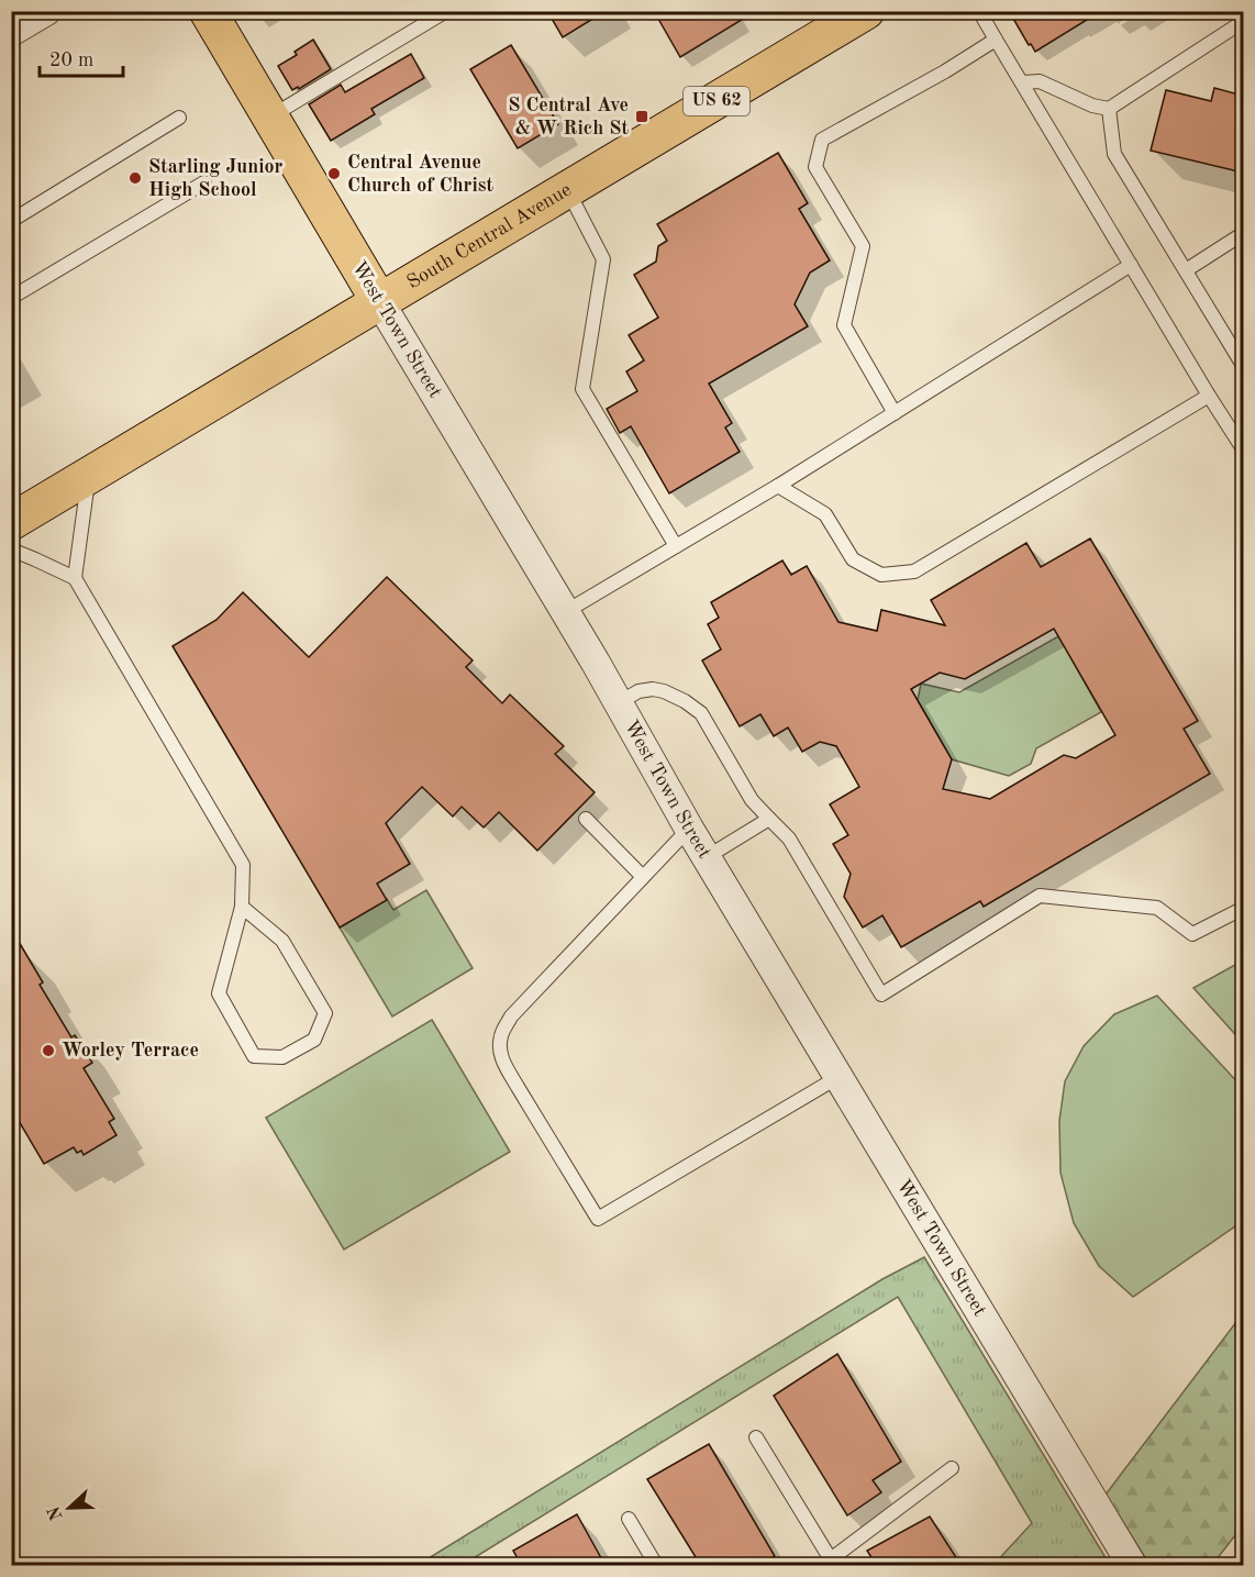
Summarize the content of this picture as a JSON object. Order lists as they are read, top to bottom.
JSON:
{
  "streets": {
    "main road": ["US 62", "South Central Avenue", "West Town Street"]
  },
  "crossings": [
    ["South Central Avenue", "West Town Street"]
  ],
  "places": {
    "transit": ["S Central Ave & W Rich St"],
    "other": ["Central Avenue Church of Christ", "Starling Junior High School", "Worley Terrace"]
  },
  "scale_bar": "20 m",
  "north": "left"
}
